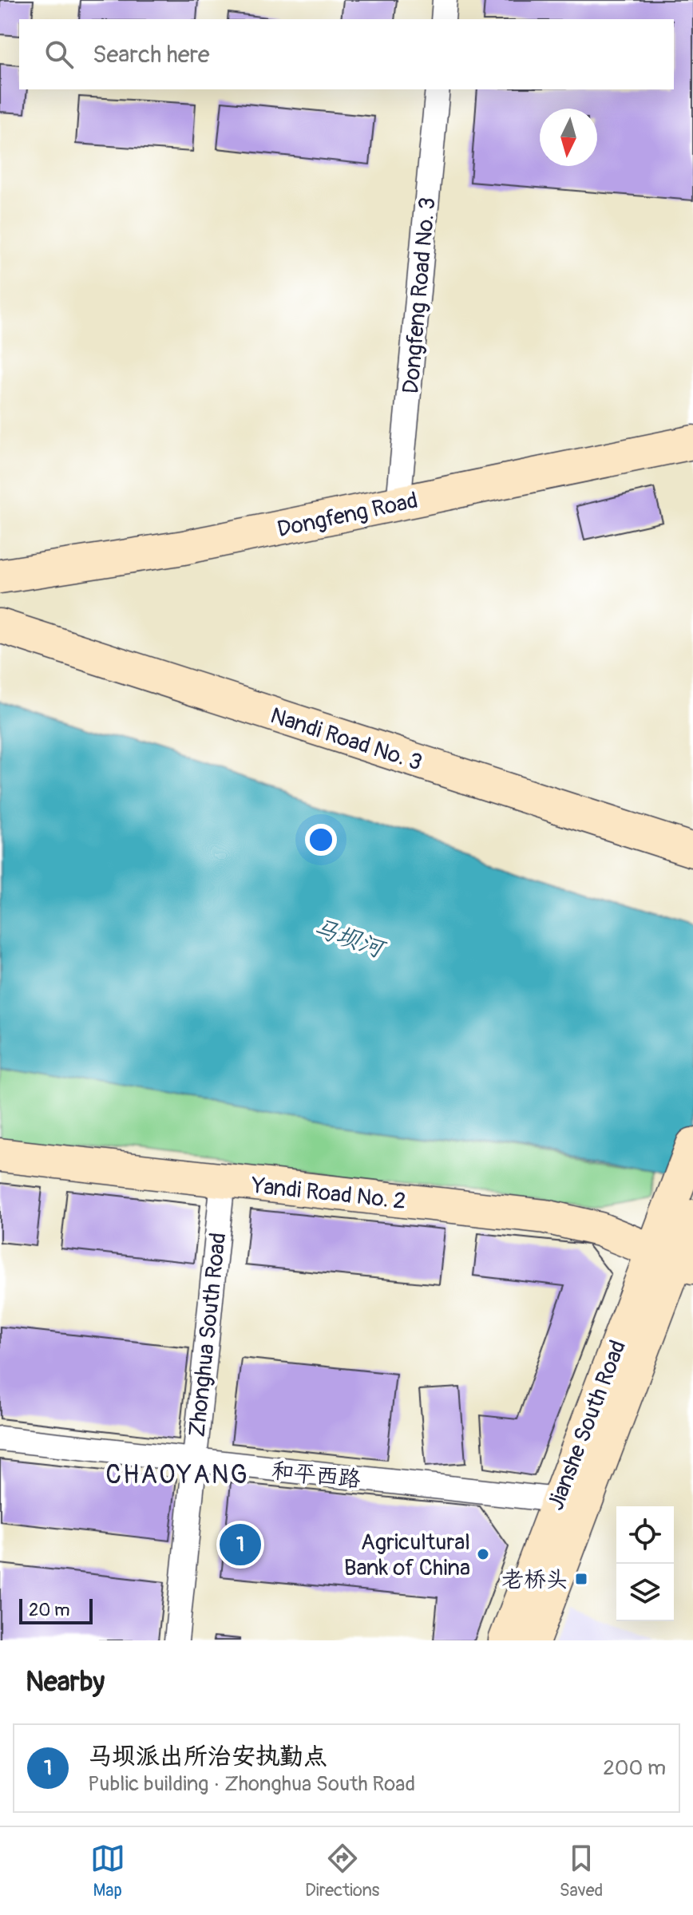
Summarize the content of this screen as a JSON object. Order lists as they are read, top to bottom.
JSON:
{
  "streets": {
    "main road": [
      "Dongfeng Road",
      "Nandi Road No. 3",
      "Yandi Road No. 2",
      "Jianshe South Road"
    ],
    "street": ["Dongfeng Road No. 3", "Zhonghua South Road", "和平西路"]
  },
  "crossings": [
    ["Dongfeng Road No. 3", "Dongfeng Road"],
    ["Yandi Road No. 2", "Zhonghua South Road"],
    ["Yandi Road No. 2", "Jianshe South Road"],
    ["Zhonghua South Road", "和平西路"],
    ["Jianshe South Road", "和平西路"]
  ],
  "districts": ["CHAOYANG"],
  "water": ["马坝河"],
  "places": {
    "other": ["Agricultural Bank of China"],
    "transit": ["老桥头"]
  },
  "scale_bar": "20 m",
  "north": "bottom",
  "page": {
    "search": "Search here",
    "pins": "1",
    "scale": "20 m",
    "heading": "Nearby",
    "list": [
      {
        "mark": "1",
        "name": "马坝派出所治安执勤点",
        "note": "Public building · Zhonghua South Road",
        "value": "200 m"
      }
    ],
    "nav": ["Map", "Directions", "Saved"]
  }
}
